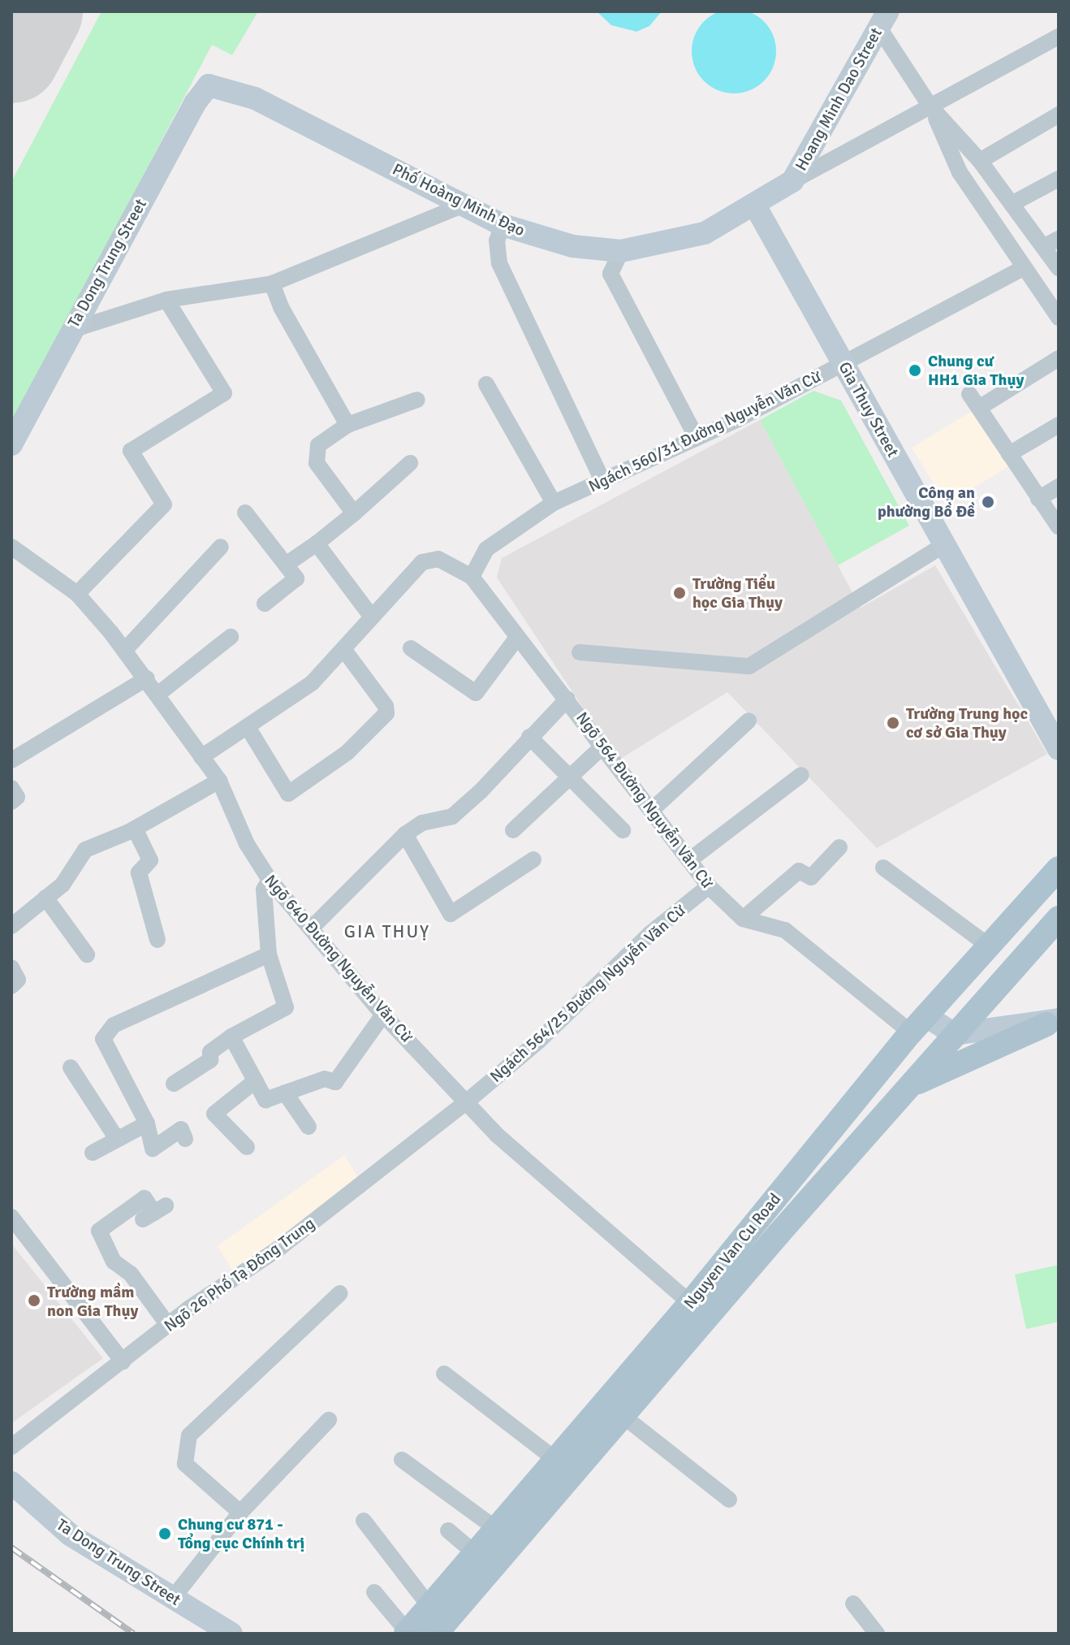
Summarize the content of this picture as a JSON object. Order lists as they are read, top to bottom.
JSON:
{
  "streets": {
    "main road": ["Nguyen Van Cu Road"],
    "street": [
      "Hoang Minh Dao Street",
      "Phố Hoàng Minh Đạo",
      "Ta Dong Trung Street",
      "Gia Thuy Street",
      "Ngách 560/31 Đường Nguyễn Văn Cừ",
      "Ngõ 564 Đường Nguyễn Văn Cừ",
      "Ngõ 640 Đường Nguyễn Văn Cừ",
      "Ngách 564/25 Đường Nguyễn Văn Cừ",
      "Ngõ 26 Phố Tạ Đông Trung"
    ]
  },
  "crossings": [
    ["Hoang Minh Dao Street", "Phố Hoàng Minh Đạo"],
    ["Hoang Minh Dao Street", "Gia Thuy Street"],
    ["Phố Hoàng Minh Đạo", "Ta Dong Trung Street"],
    ["Phố Hoàng Minh Đạo", "Gia Thuy Street"],
    ["Gia Thuy Street", "Ngách 560/31 Đường Nguyễn Văn Cừ"],
    ["Ngách 560/31 Đường Nguyễn Văn Cừ", "Ngõ 564 Đường Nguyễn Văn Cừ"],
    ["Ngõ 564 Đường Nguyễn Văn Cừ", "Ngách 564/25 Đường Nguyễn Văn Cừ"],
    ["Ngõ 564 Đường Nguyễn Văn Cừ", "Nguyen Van Cu Road"],
    ["Ngõ 640 Đường Nguyễn Văn Cừ", "Ngách 564/25 Đường Nguyễn Văn Cừ"],
    ["Ngõ 640 Đường Nguyễn Văn Cừ", "Nguyen Van Cu Road"],
    ["Ngõ 640 Đường Nguyễn Văn Cừ", "Ngõ 26 Phố Tạ Đông Trung"],
    ["Ngách 564/25 Đường Nguyễn Văn Cừ", "Ngõ 26 Phố Tạ Đông Trung"]
  ],
  "districts": ["GIA THUỴ"],
  "places": [
    "Chung cư HH1 Gia Thụy",
    "Công an phường Bồ Đề",
    "Trường Tiểu học Gia Thụy",
    "Trường Trung học cơ sở Gia Thụy",
    "Trường mầm non Gia Thụy",
    "Chung cư 871 - Tổng cục Chính trị"
  ]
}
